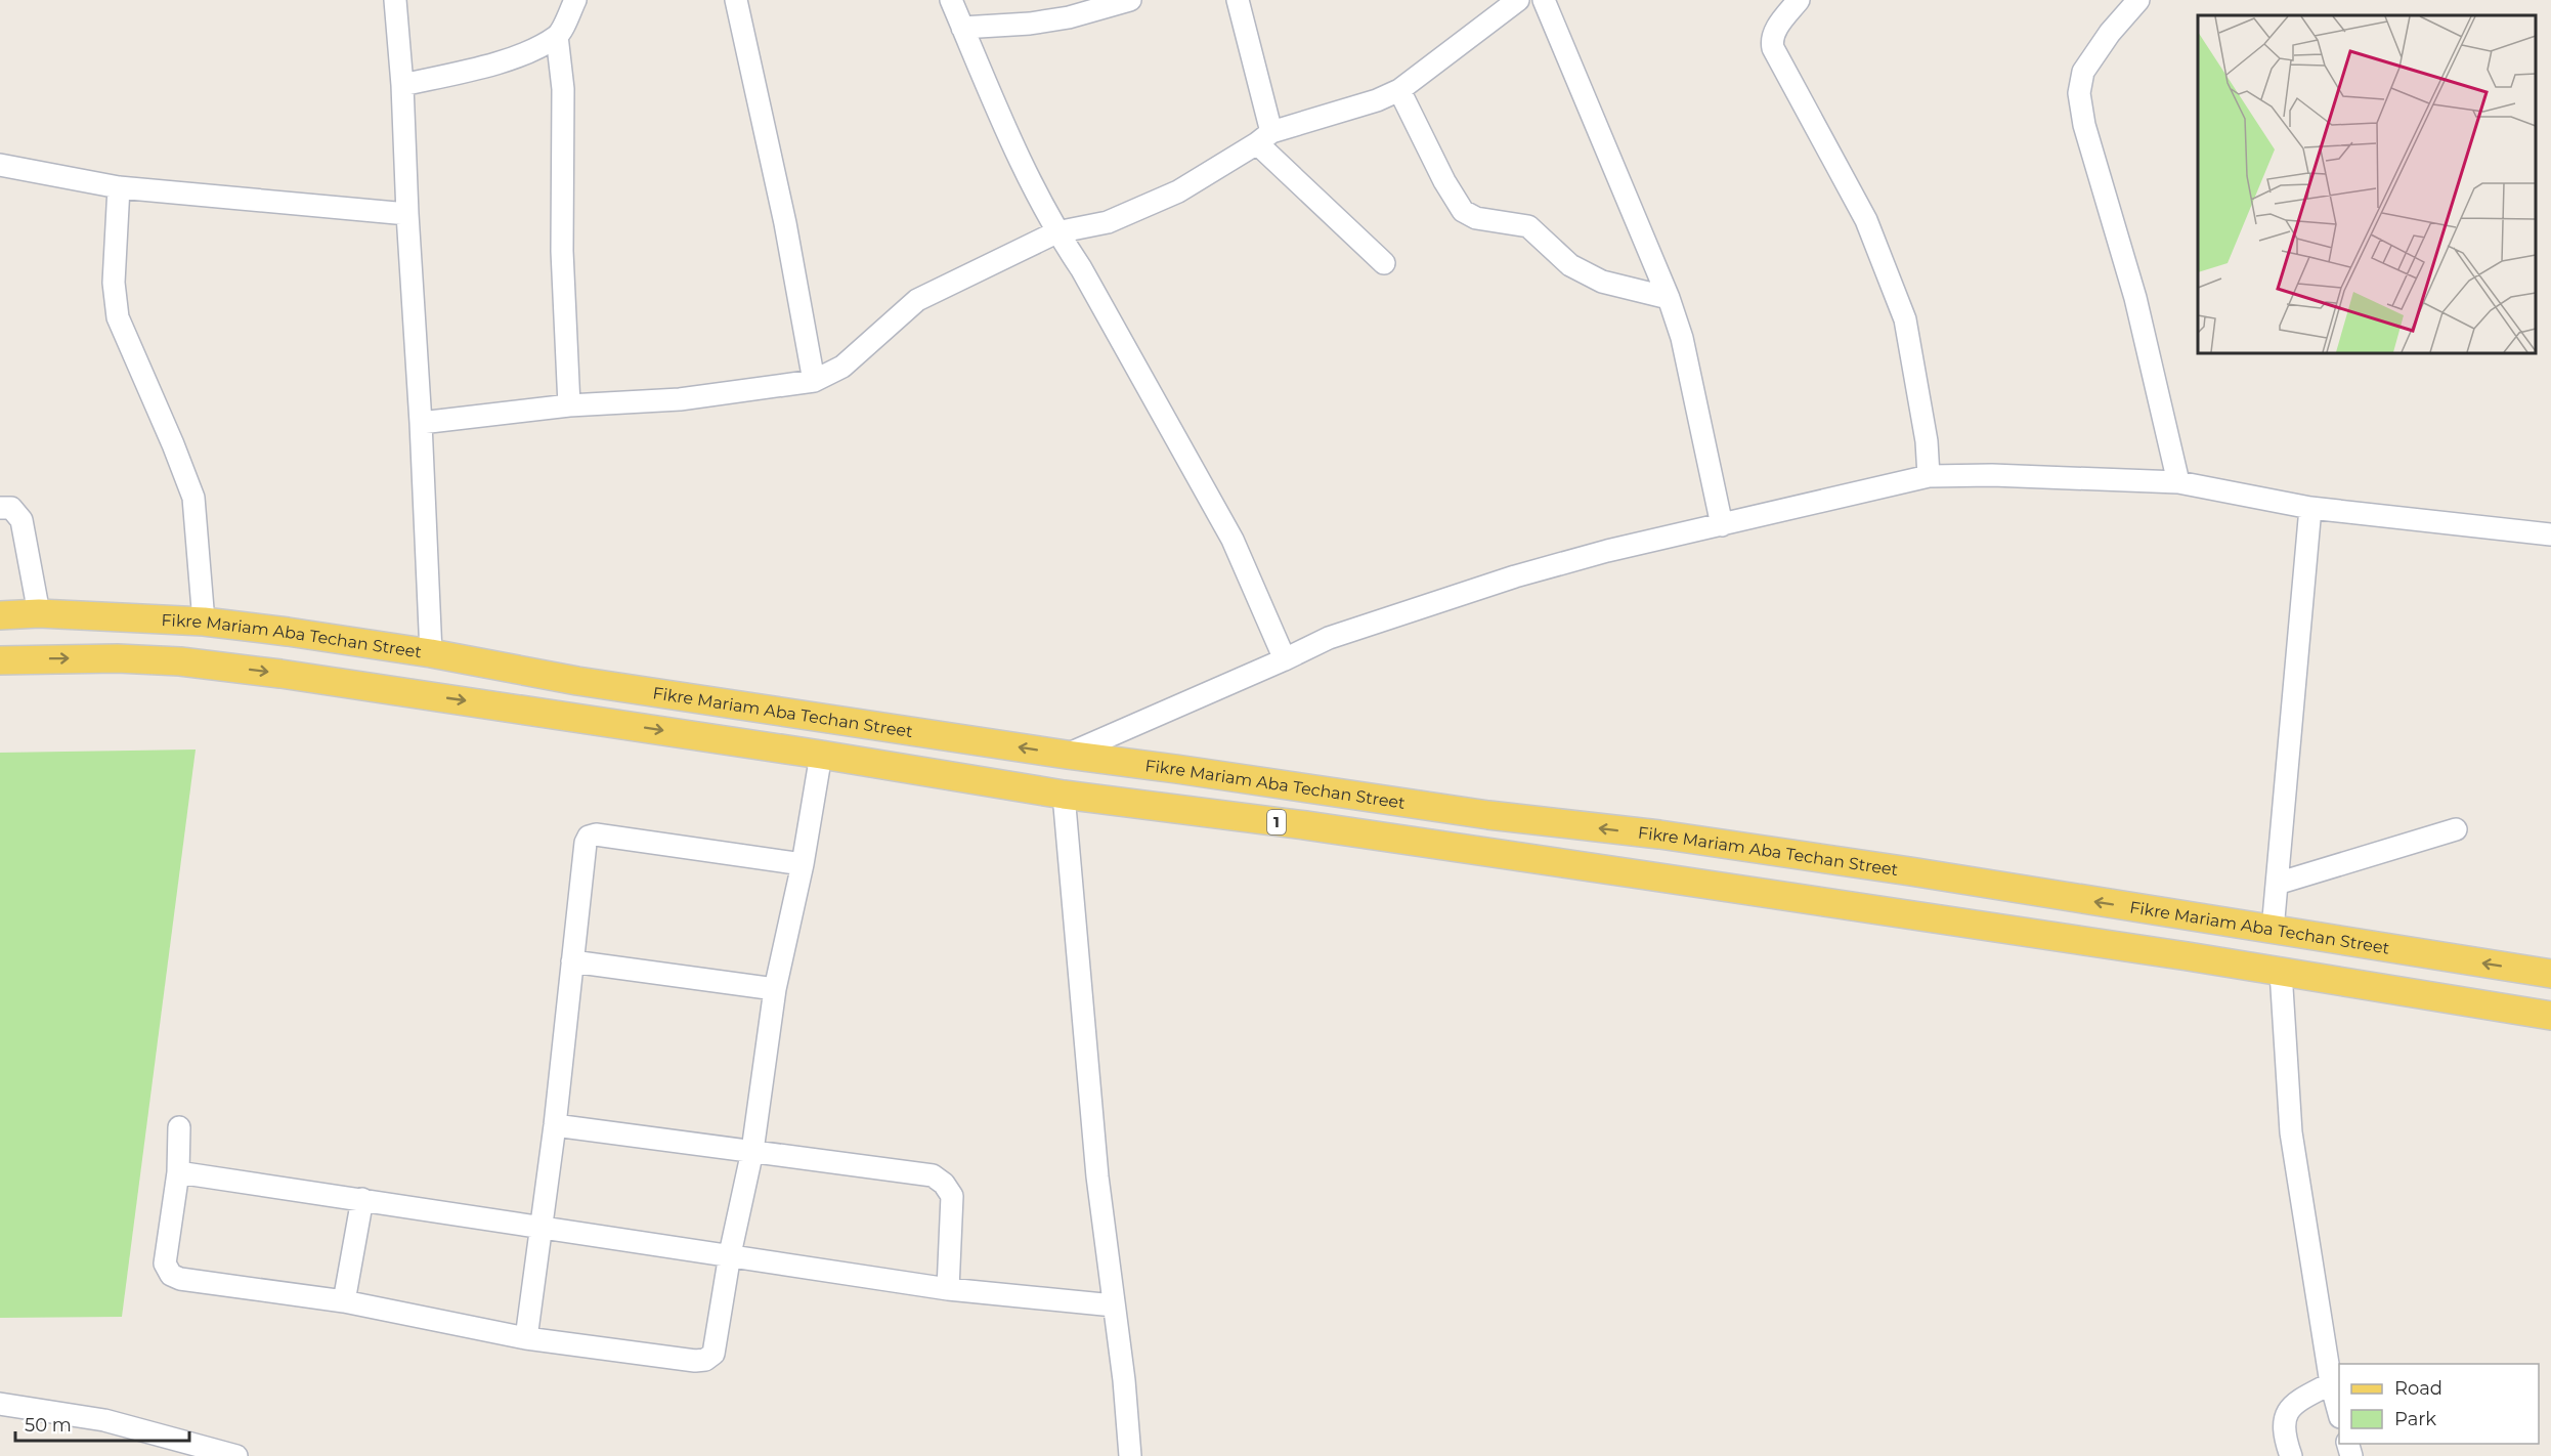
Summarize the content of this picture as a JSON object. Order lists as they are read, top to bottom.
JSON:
{
  "streets": {
    "main road": ["Fikre Mariam Aba Techan Street", "1"]
  },
  "legend": ["Road", "Park"],
  "scale_bar": "50 m"
}
